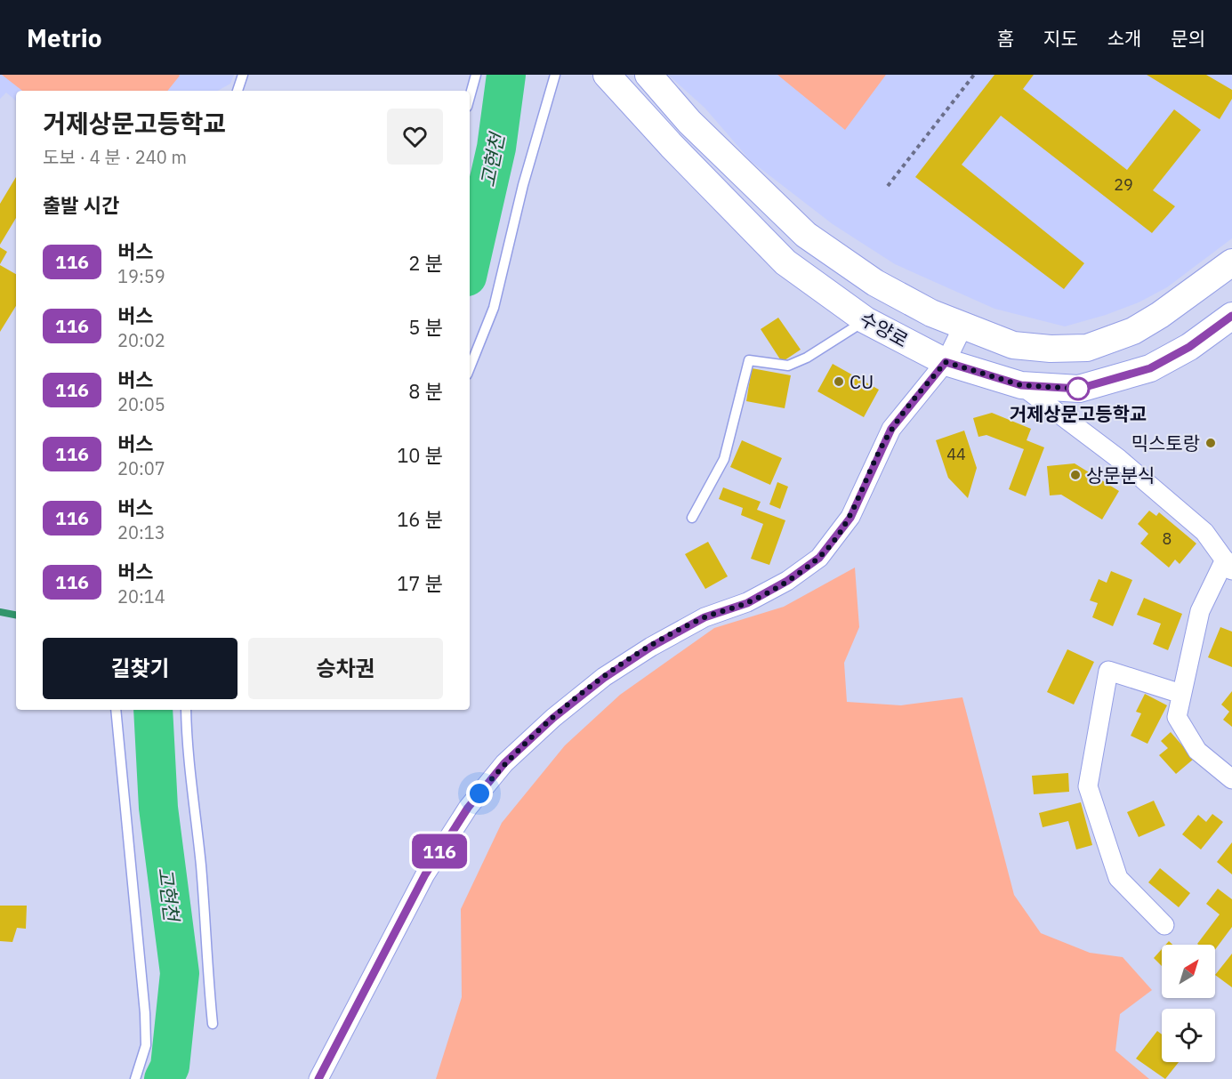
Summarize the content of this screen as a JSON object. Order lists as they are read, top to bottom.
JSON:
{
  "streets": {
    "street": ["수양로"]
  },
  "water": ["고현천"],
  "places": [
    "CU",
    "거제상문고등학교",
    "믹스토랑",
    "상문분식"
  ],
  "lines": ["bus line 116"],
  "house_numbers": ["29", "44", "8"],
  "north": "top right",
  "page": {
    "header": "Metrio",
    "nav": [
      "홈",
      "지도",
      "소개",
      "문의"
    ],
    "on_map": "116",
    "heading": [
      ["거제상문고등학교", "도보 · 4 분 · 240 m"],
      "출발 시간"
    ],
    "list": [
      {
        "mark": "116",
        "name": "버스",
        "note": "19:59",
        "value": "2 분"
      },
      {
        "mark": "116",
        "name": "버스",
        "note": "20:02",
        "value": "5 분"
      },
      {
        "mark": "116",
        "name": "버스",
        "note": "20:05",
        "value": "8 분"
      },
      {
        "mark": "116",
        "name": "버스",
        "note": "20:07",
        "value": "10 분"
      },
      {
        "mark": "116",
        "name": "버스",
        "note": "20:13",
        "value": "16 분"
      },
      {
        "mark": "116",
        "name": "버스",
        "note": "20:14",
        "value": "17 분"
      }
    ],
    "buttons": ["길찾기", "승차권"]
  }
}
